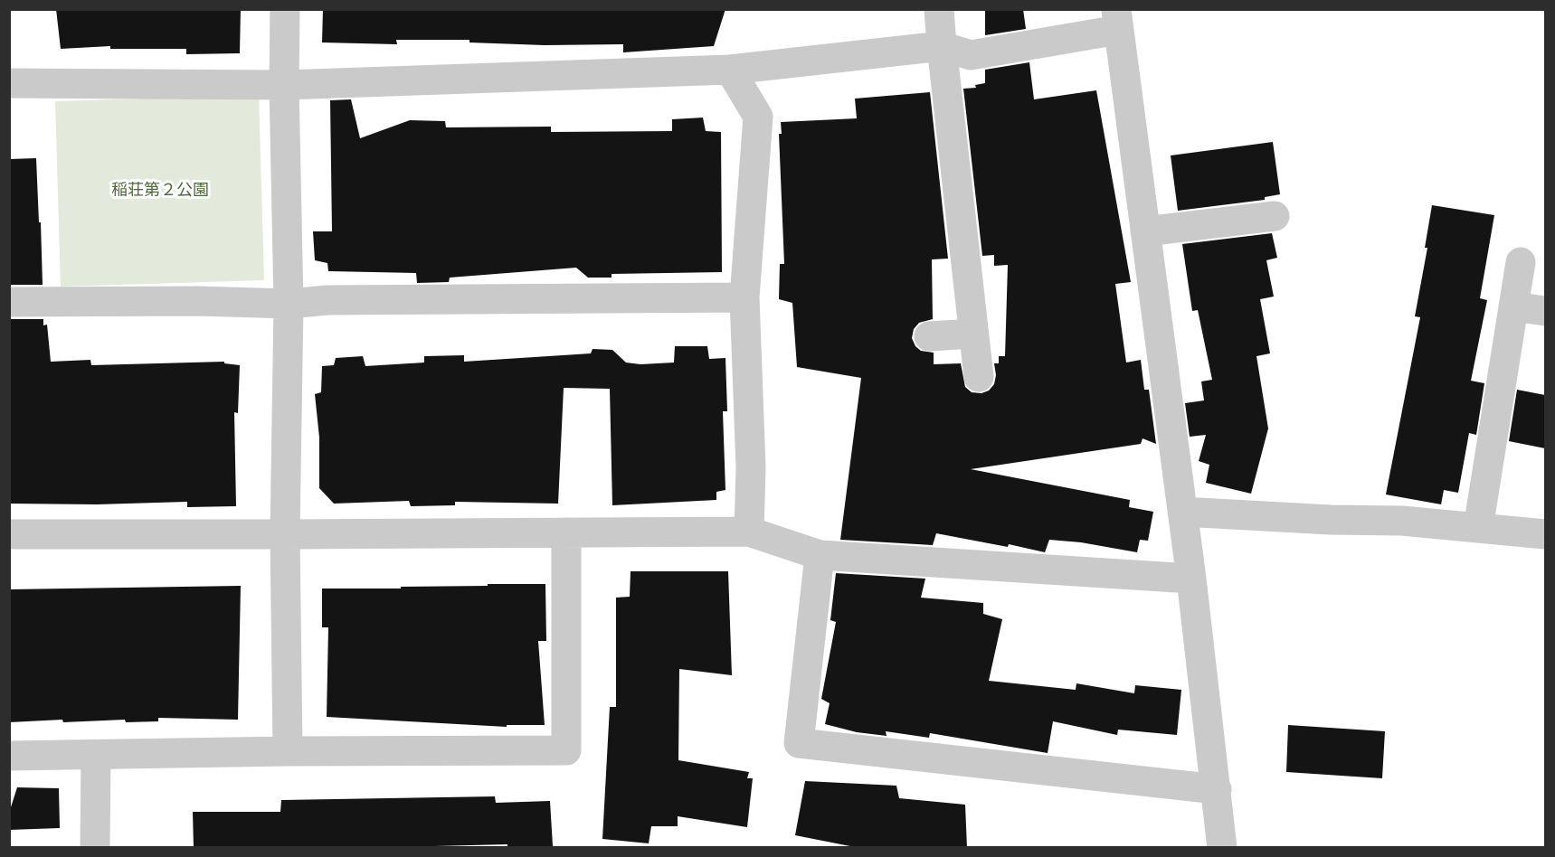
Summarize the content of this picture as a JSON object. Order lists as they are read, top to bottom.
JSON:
{
  "parks": ["稲荘第２公園"]
}
